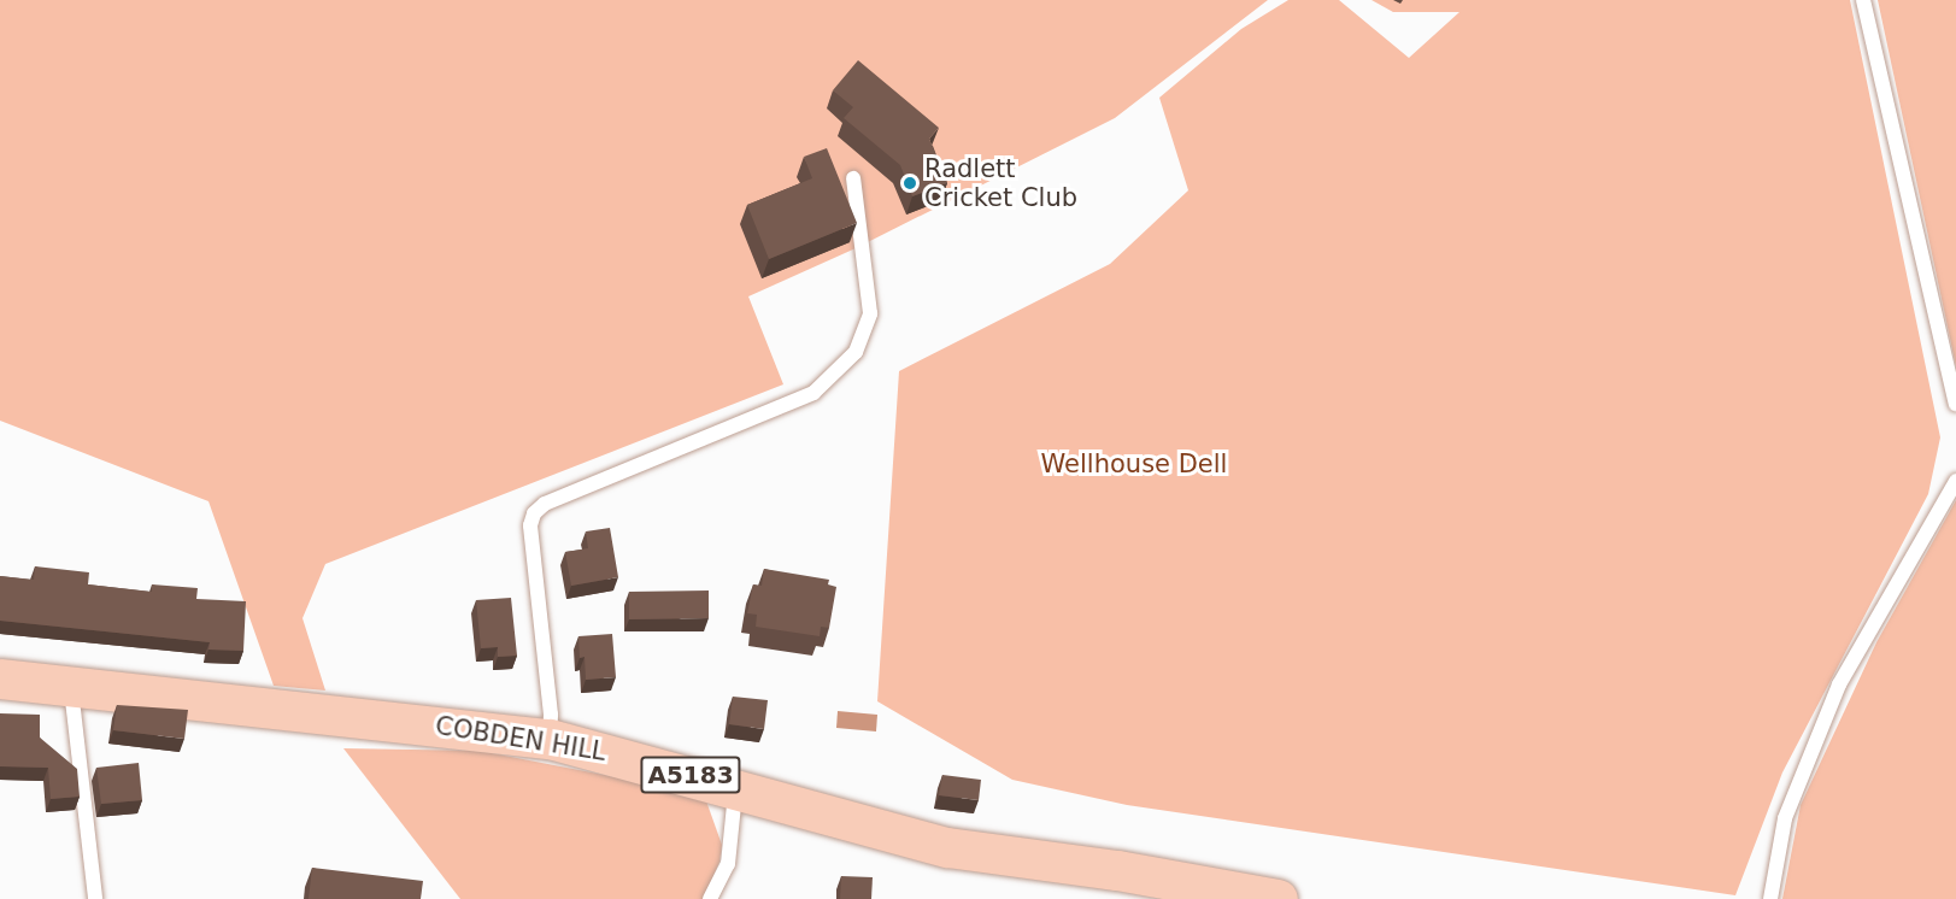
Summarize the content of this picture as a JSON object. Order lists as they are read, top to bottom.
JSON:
{
  "streets": {
    "main road": ["COBDEN HILL", "A5183"]
  },
  "parks": ["Wellhouse Dell"],
  "places": ["Radlett Cricket Club"]
}
